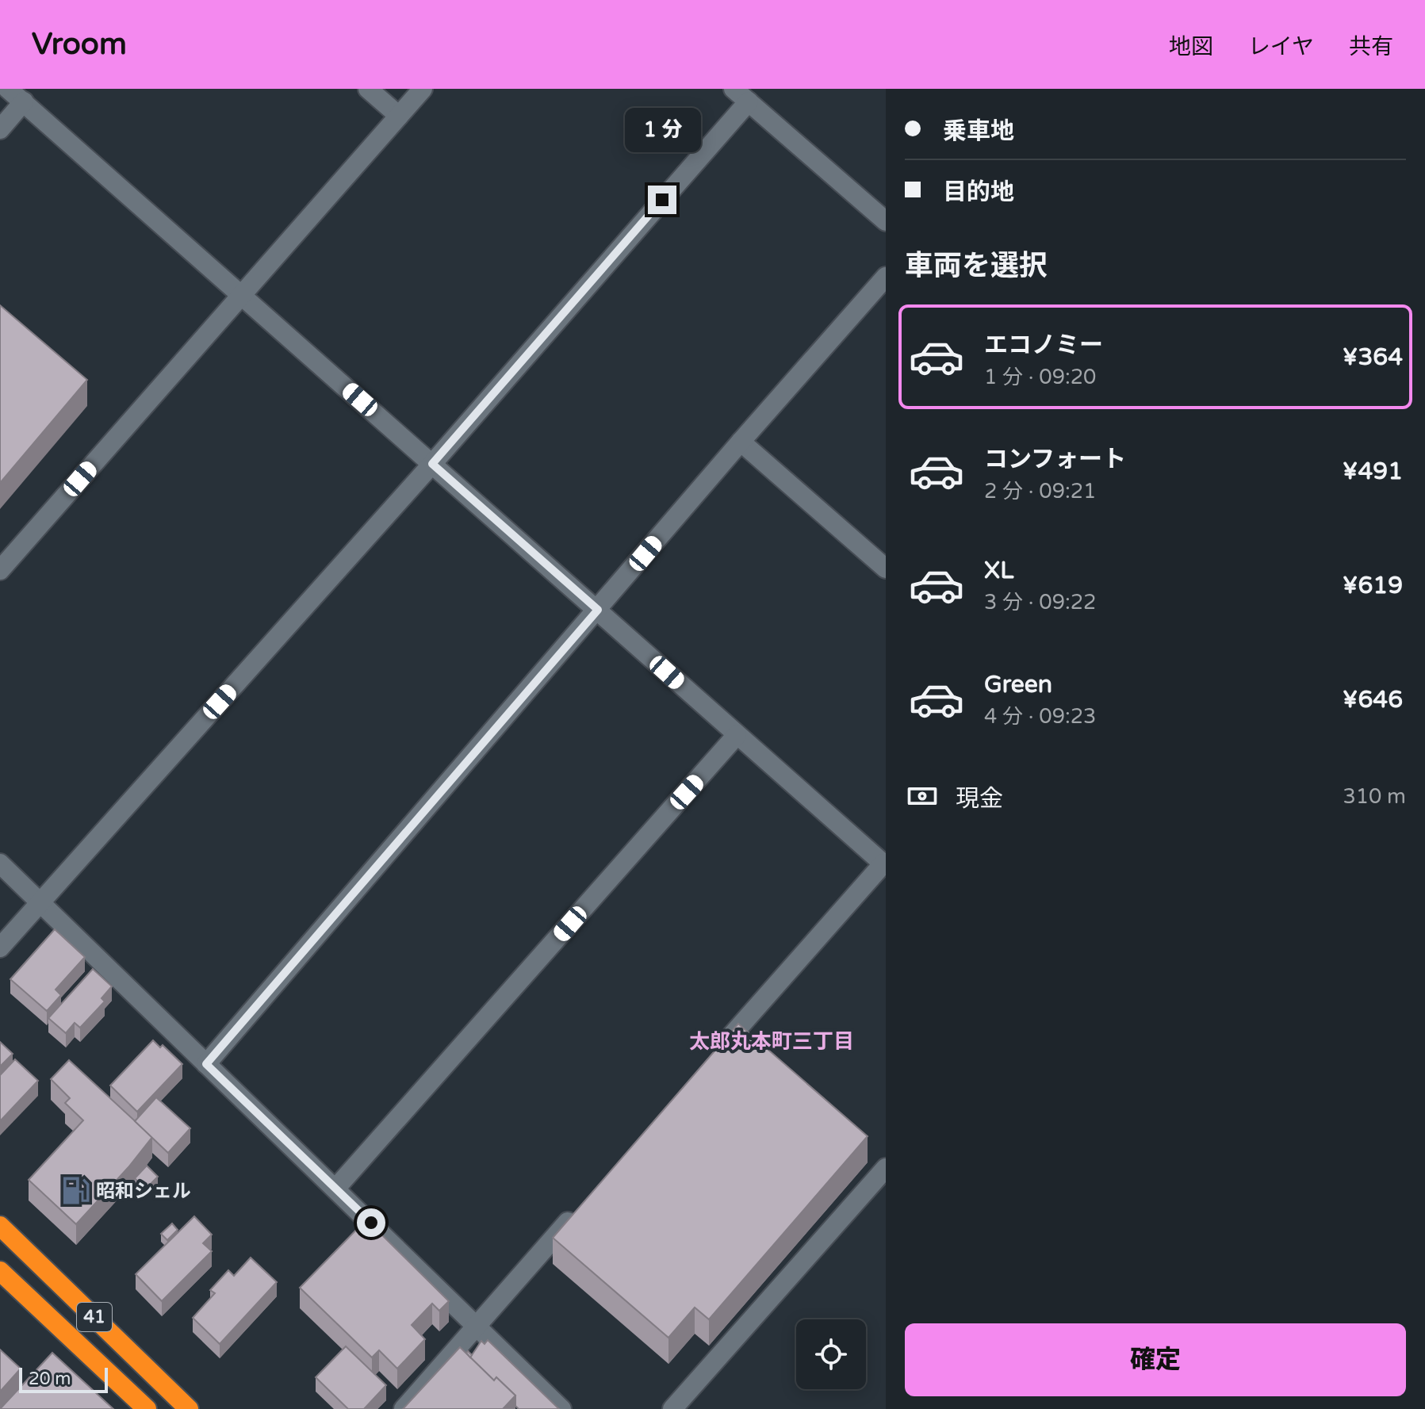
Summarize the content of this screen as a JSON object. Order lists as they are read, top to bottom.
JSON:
{
  "streets": {
    "highway": ["41"]
  },
  "districts": ["太郎丸本町三丁目"],
  "places": {
    "fuel station": ["昭和シェル"]
  },
  "scale_bar": "20 m",
  "page": {
    "header": "Vroom",
    "nav": ["地図", "レイヤ", "共有"],
    "banner": ["乗車地", "目的地"],
    "bubble": "1 分",
    "heading": "車両を選択",
    "list": [
      {
        "name": "エコノミー",
        "note": "1 分 · 09:20",
        "value": "¥364"
      },
      {
        "name": "コンフォート",
        "note": "2 分 · 09:21",
        "value": "¥491"
      },
      {
        "name": "XL",
        "note": "3 分 · 09:22",
        "value": "¥619"
      },
      {
        "name": "Green",
        "note": "4 分 · 09:23",
        "value": "¥646"
      }
    ],
    "pay": ["現金", "310 m"],
    "buttons": "確定",
    "scale": "20 m"
  }
}
